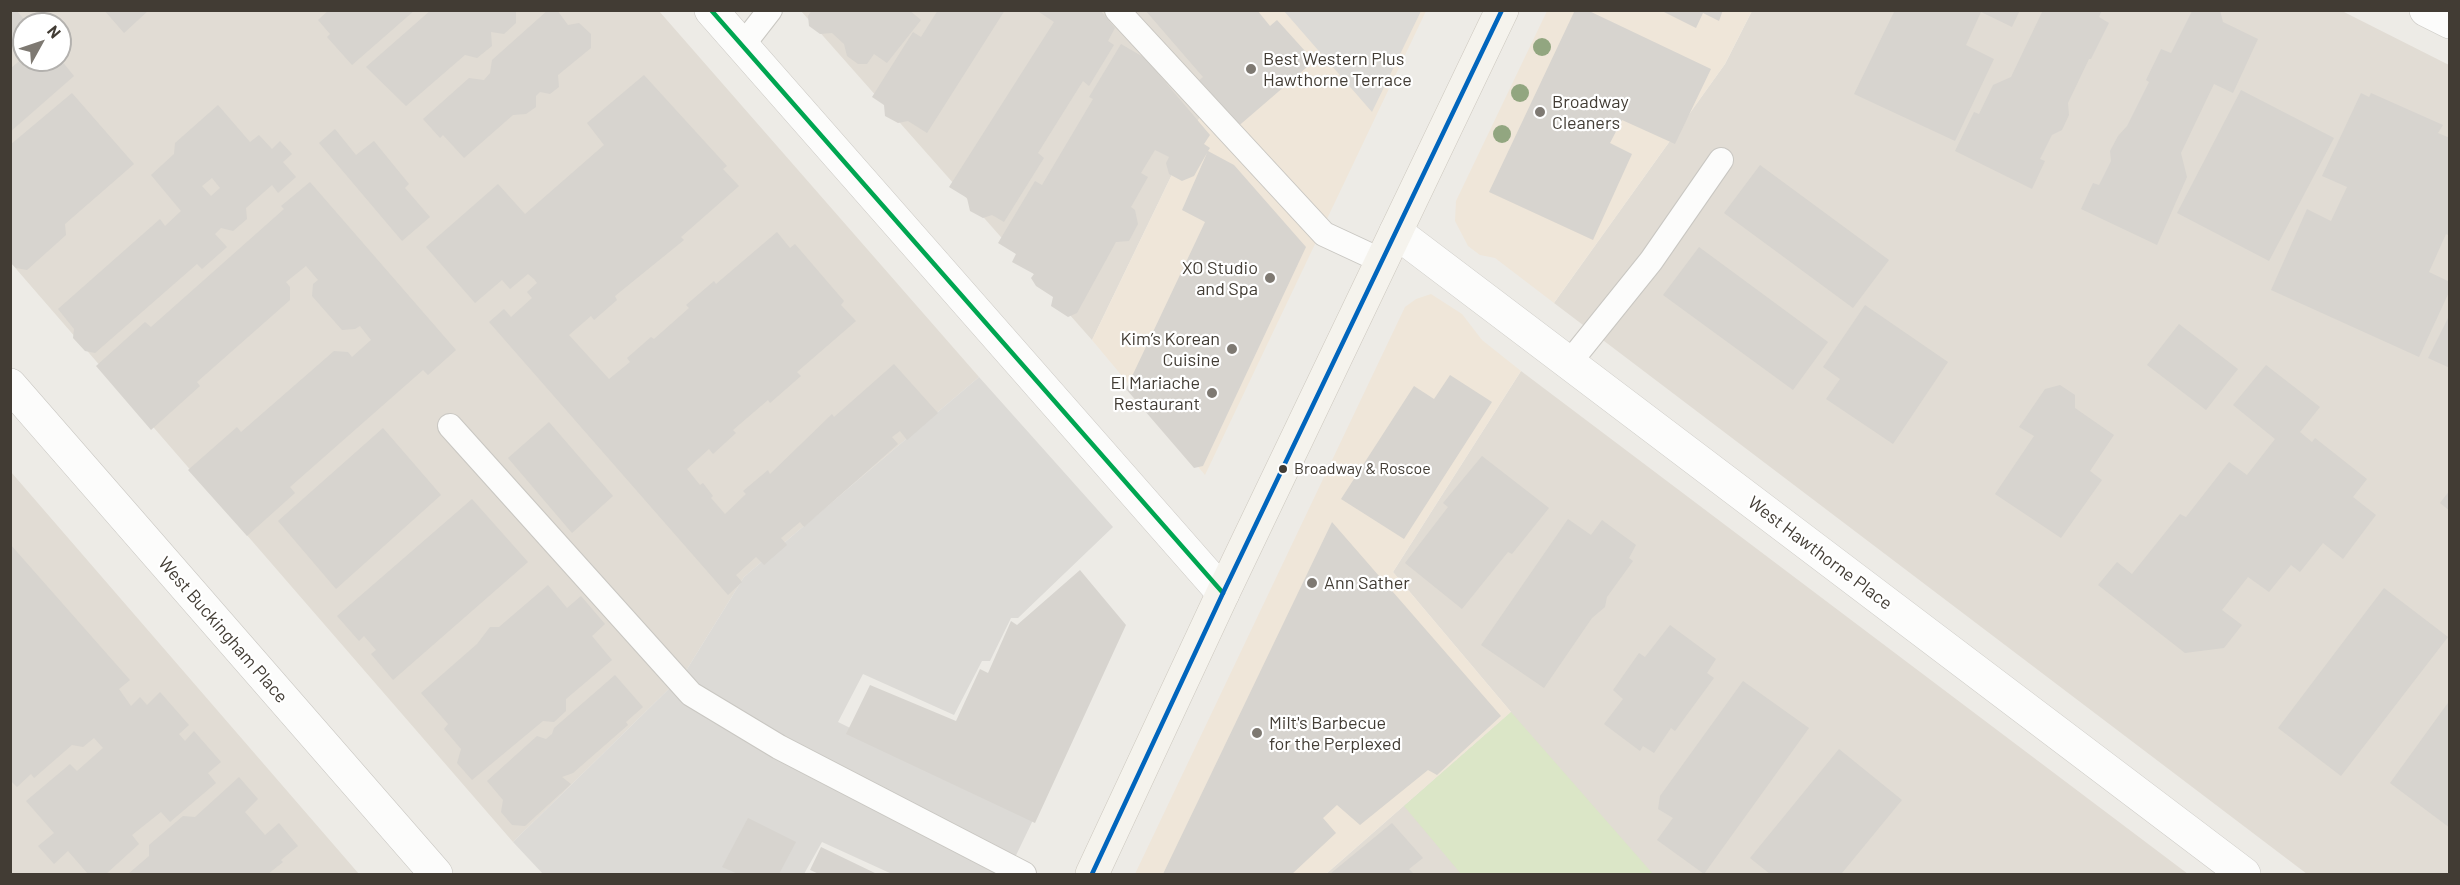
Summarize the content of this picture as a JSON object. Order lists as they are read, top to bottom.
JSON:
{
  "streets": {
    "street": ["West Hawthorne Place", "West Buckingham Place"]
  },
  "places": [
    "Best Western Plus Hawthorne Terrace",
    "Broadway Cleaners",
    "XO Studio and Spa",
    "Kim’s Korean Cuisine",
    "El Mariache Restaurant",
    "Broadway & Roscoe",
    "Ann Sather",
    "Milt's Barbecue for the Perplexed"
  ],
  "north": "top right"
}
